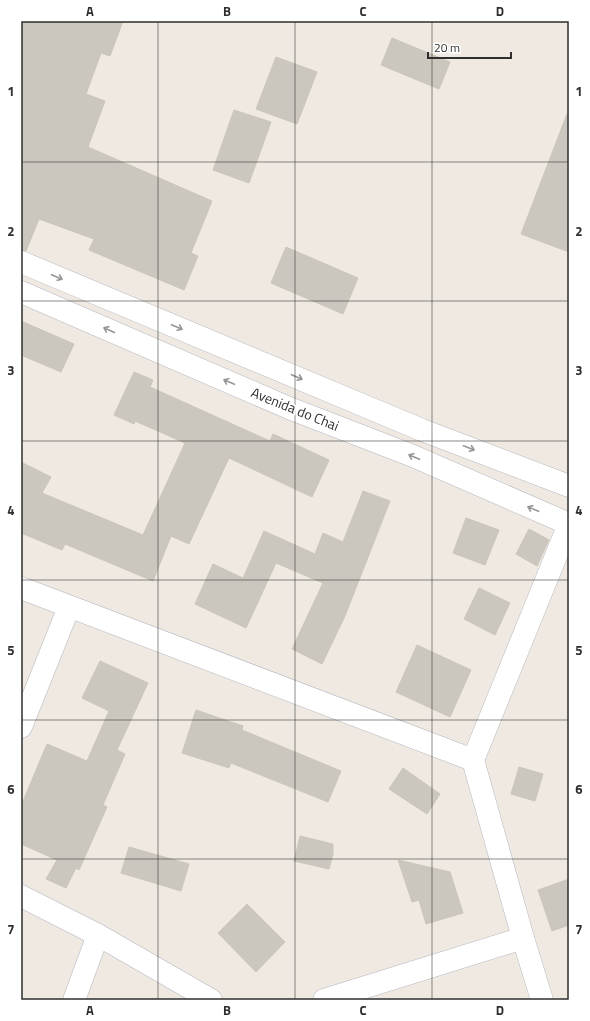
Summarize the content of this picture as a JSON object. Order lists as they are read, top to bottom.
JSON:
{
  "streets": {
    "street": ["Avenida do Chai"]
  },
  "scale_bar": "20 m",
  "grid": {
    "columns": [
      "A",
      "B",
      "C",
      "D"
    ],
    "rows": [
      "1",
      "2",
      "3",
      "4",
      "5",
      "6",
      "7"
    ]
  }
}
